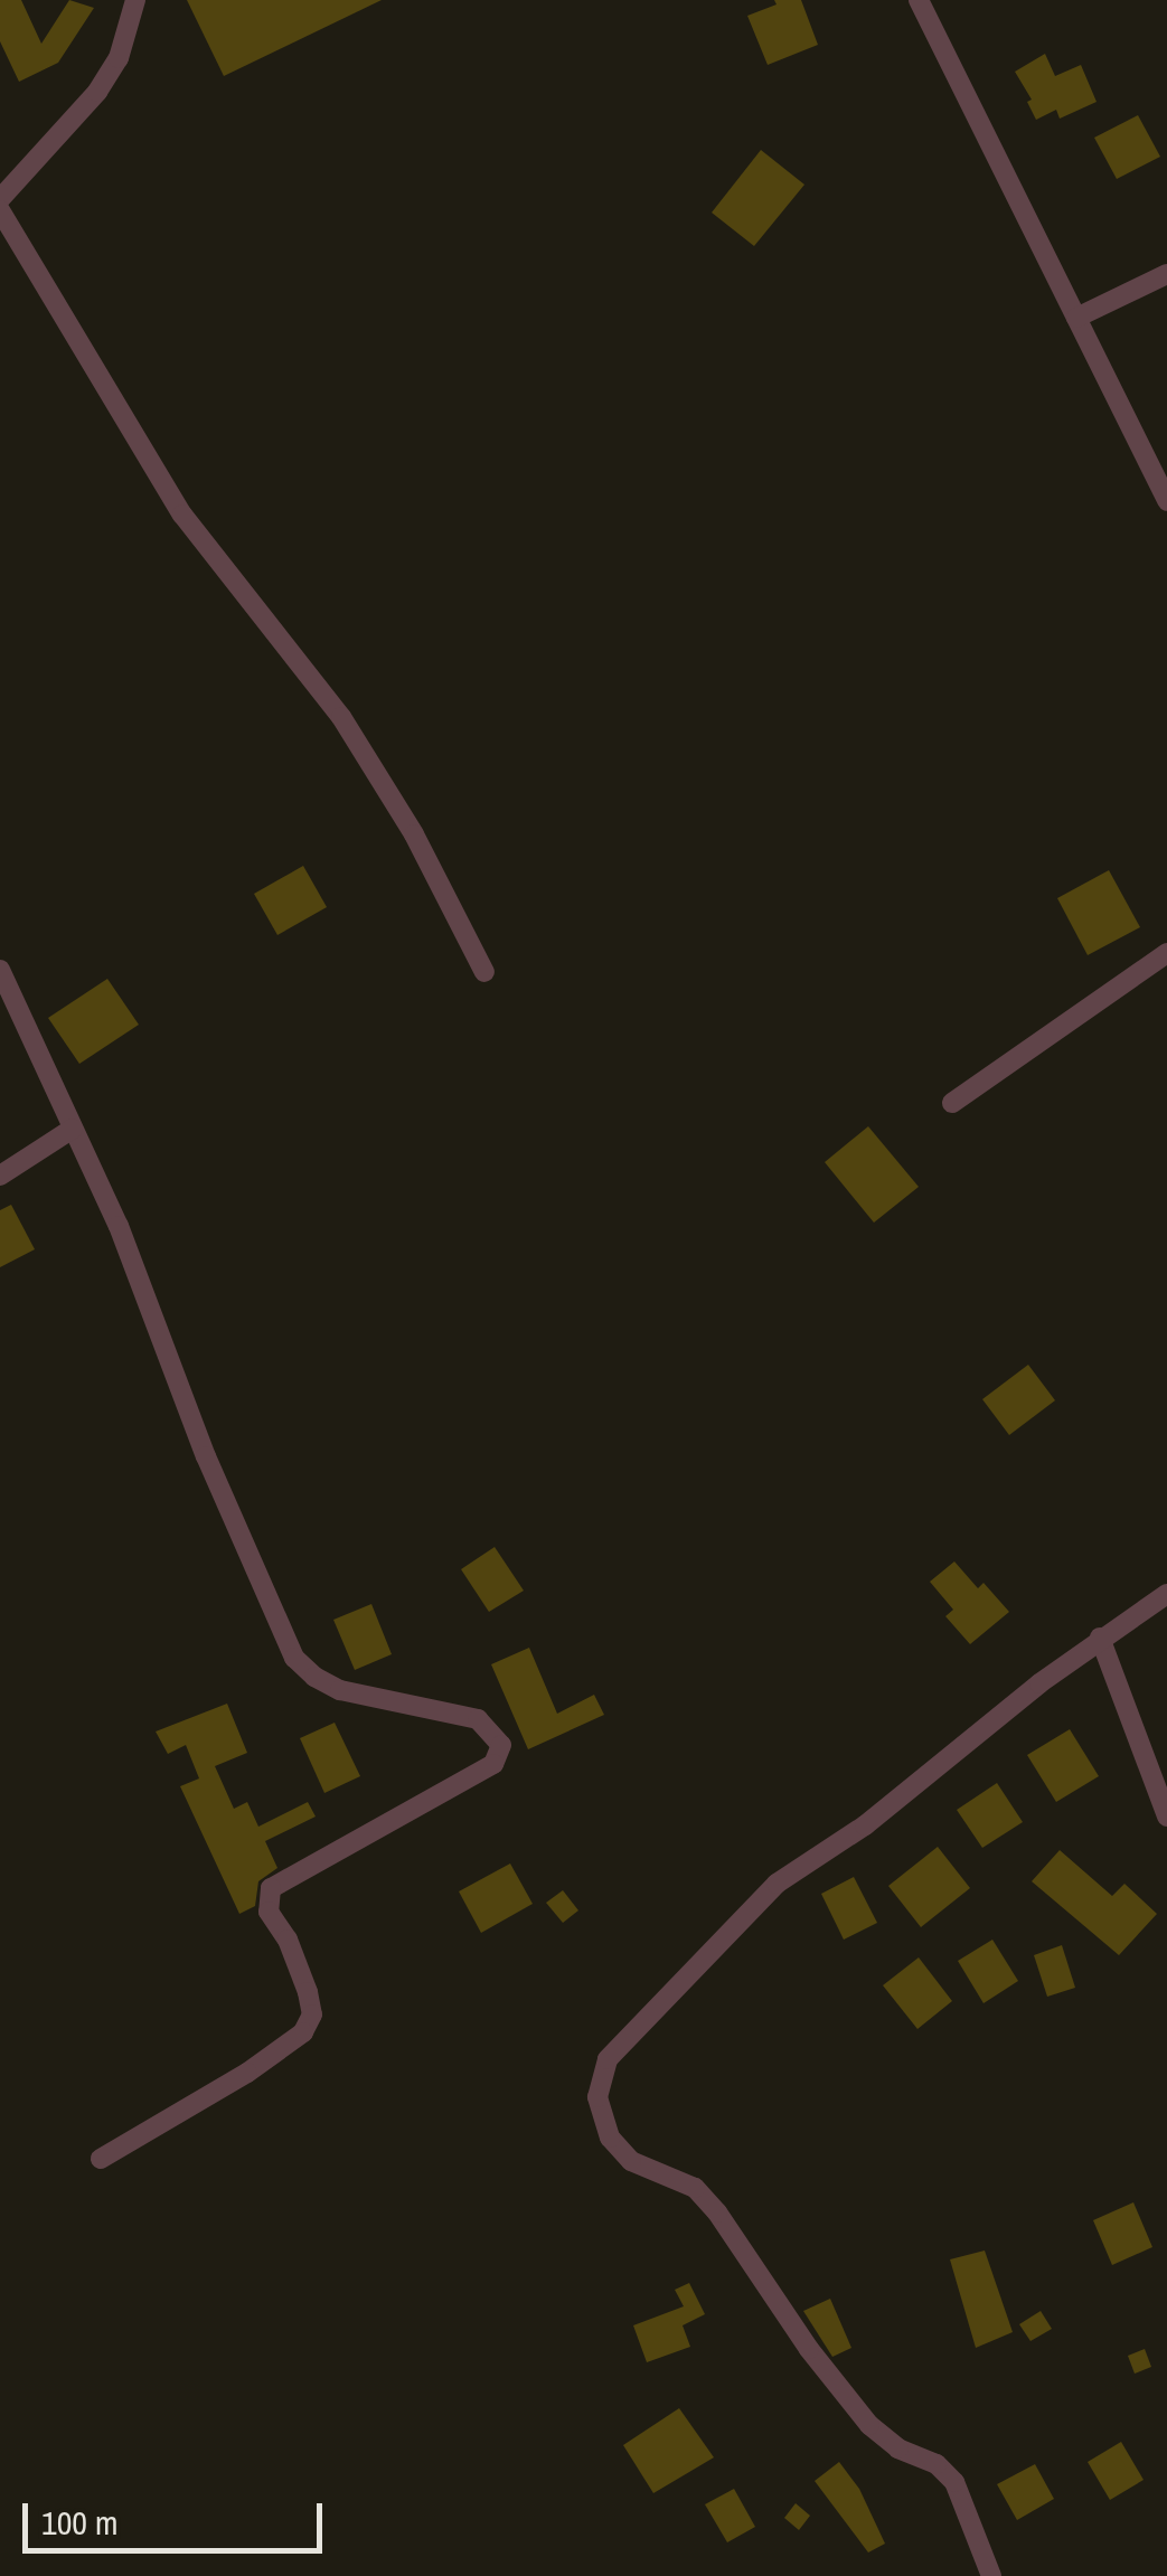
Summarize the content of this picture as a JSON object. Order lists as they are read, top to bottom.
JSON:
{
  "scale_bar": "100 m"
}
